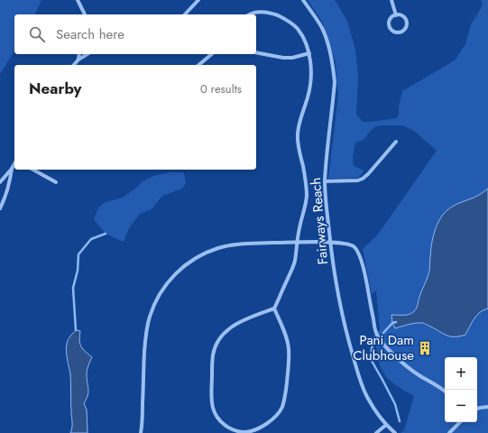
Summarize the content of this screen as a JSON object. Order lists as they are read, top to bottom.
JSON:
{
  "streets": {
    "street": ["Fairways Reach"]
  },
  "places": {
    "building": ["Pani Dam Clubhouse"]
  },
  "page": {
    "search": "Search here",
    "heading": ["Nearby", "0 results"],
    "map_buttons": ["+", "−"]
  }
}
